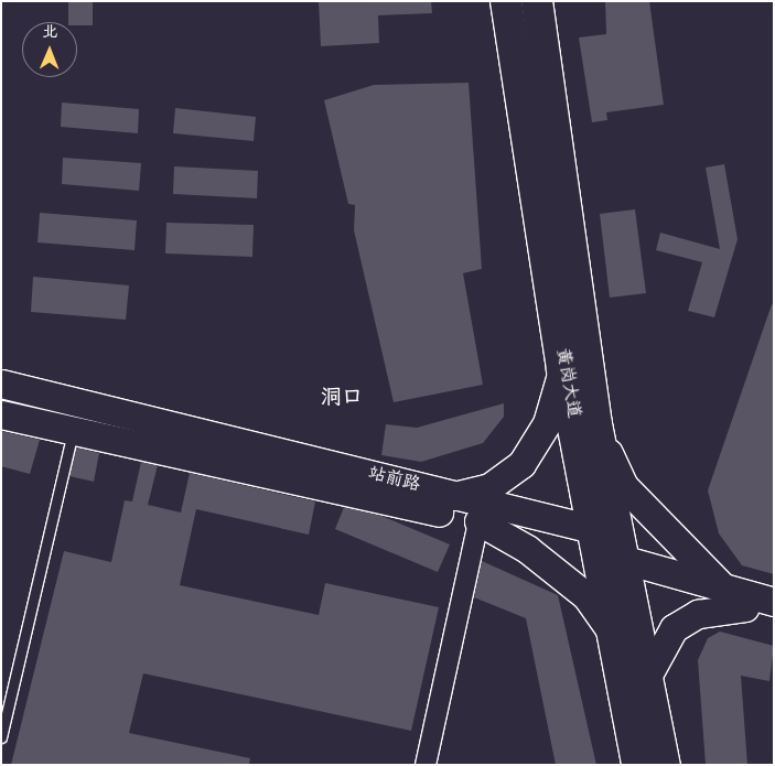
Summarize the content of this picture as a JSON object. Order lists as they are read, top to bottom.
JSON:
{
  "streets": {
    "main road": ["黄岗大道"],
    "street": ["站前路"]
  },
  "crossings": [
    ["黄岗大道", "站前路"]
  ],
  "districts": ["洞口"],
  "north": "top"
}
